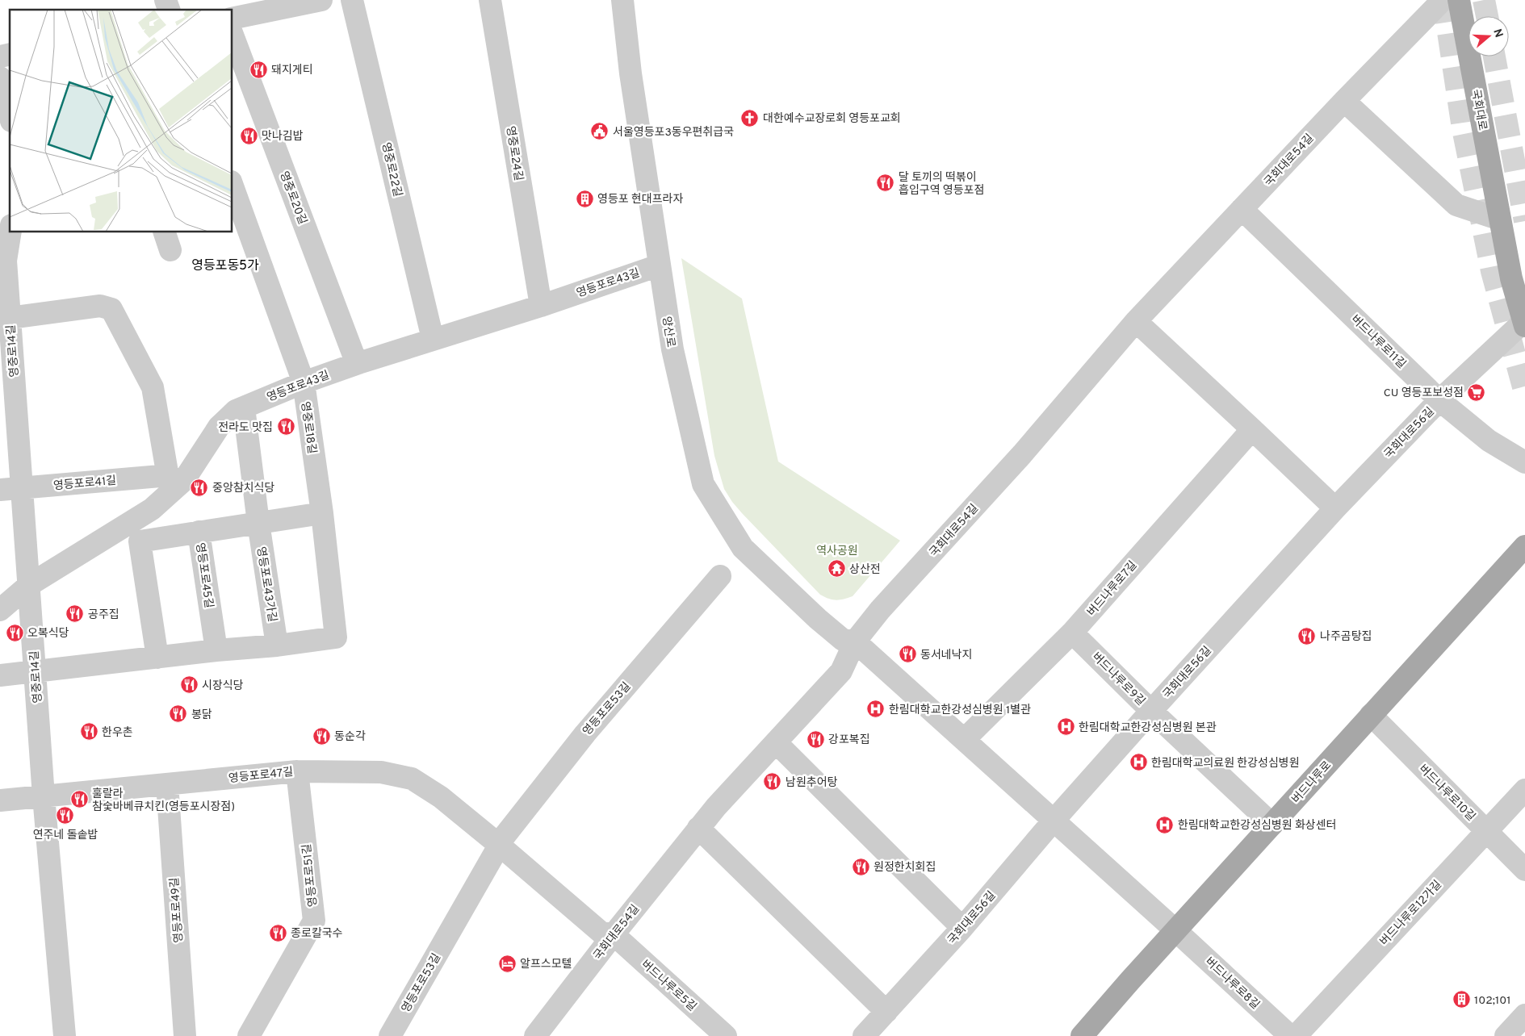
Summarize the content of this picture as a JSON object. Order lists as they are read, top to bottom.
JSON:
{
  "streets": {
    "main road": ["국회대로", "버드나루로"],
    "street": [
      "영중로24길",
      "국회대로54길",
      "영중로22길",
      "영중로20길",
      "영등포로43길",
      "양산로",
      "버드나루로11길",
      "영중로14길",
      "영중로18길",
      "국회대로56길",
      "영등포로41길",
      "영등포로45길",
      "영등포로43가길",
      "버드나루로7길",
      "버드나루로9길",
      "영등포로53길",
      "영등포로47길",
      "버드나루로10길",
      "영등포로51길",
      "영등포로49길",
      "버드나루로12가길",
      "버드나루로8길",
      "버드나루로5길"
    ]
  },
  "crossings": [
    ["국회대로", "국회대로56길"],
    ["영중로24길", "영등포로43길"],
    ["국회대로54길", "양산로"],
    ["국회대로54길", "버드나루로11길"],
    ["국회대로54길", "버드나루로5길"],
    ["영중로22길", "영등포로43길"],
    ["영중로20길", "영등포로43길"],
    ["영등포로43길", "양산로"],
    ["영등포로43길", "영중로14길"],
    ["영등포로43길", "영중로18길"],
    ["영등포로43길", "영등포로41길"],
    ["영등포로43길", "영등포로43가길"],
    ["버드나루로11길", "국회대로56길"],
    ["영중로14길", "영등포로41길"],
    ["영중로14길", "영등포로47길"],
    ["영중로18길", "영등포로43가길"],
    ["국회대로56길", "버드나루로9길"],
    ["버드나루로7길", "버드나루로9길"],
    ["버드나루로9길", "버드나루로"],
    ["영등포로53길", "영등포로47길"],
    ["영등포로47길", "영등포로51길"],
    ["영등포로47길", "영등포로49길"],
    ["버드나루로", "버드나루로10길"],
    ["버드나루로", "버드나루로8길"],
    ["버드나루로10길", "버드나루로12가길"]
  ],
  "districts": ["영등포동5가"],
  "parks": ["역사공원"],
  "places": {
    "restaurant": [
      "돼지게티",
      "맛나김밥",
      "달 토끼의 떡볶이 흡입구역 영등포점",
      "전라도 맛집",
      "중앙참치식당",
      "공주집",
      "오복식당",
      "나주곰탕집",
      "동서네낙지",
      "시장식당",
      "봉닭",
      "한우촌",
      "동순각",
      "강포복집",
      "남원추어탕",
      "훌랄라 참숯바베큐치킨(영등포시장점)",
      "연주네 돌솥밥",
      "원정한치회집",
      "종로칼국수"
    ],
    "church": ["대한예수교장로회 영등포교회"],
    "public building": ["서울영등포3동우편취급국"],
    "building": ["영등포 현대프라자", "102;101"],
    "supermarket": ["CU 영등포보성점"],
    "temple": ["상산전"],
    "hospital": [
      "한림대학교한강성심병원 1별관",
      "한림대학교한강성심병원 본관",
      "한림대학교의료원 한강성심병원",
      "한림대학교한강성심병원 화상센터"
    ],
    "hotel": ["알프스모텔"]
  },
  "north": "right"
}
